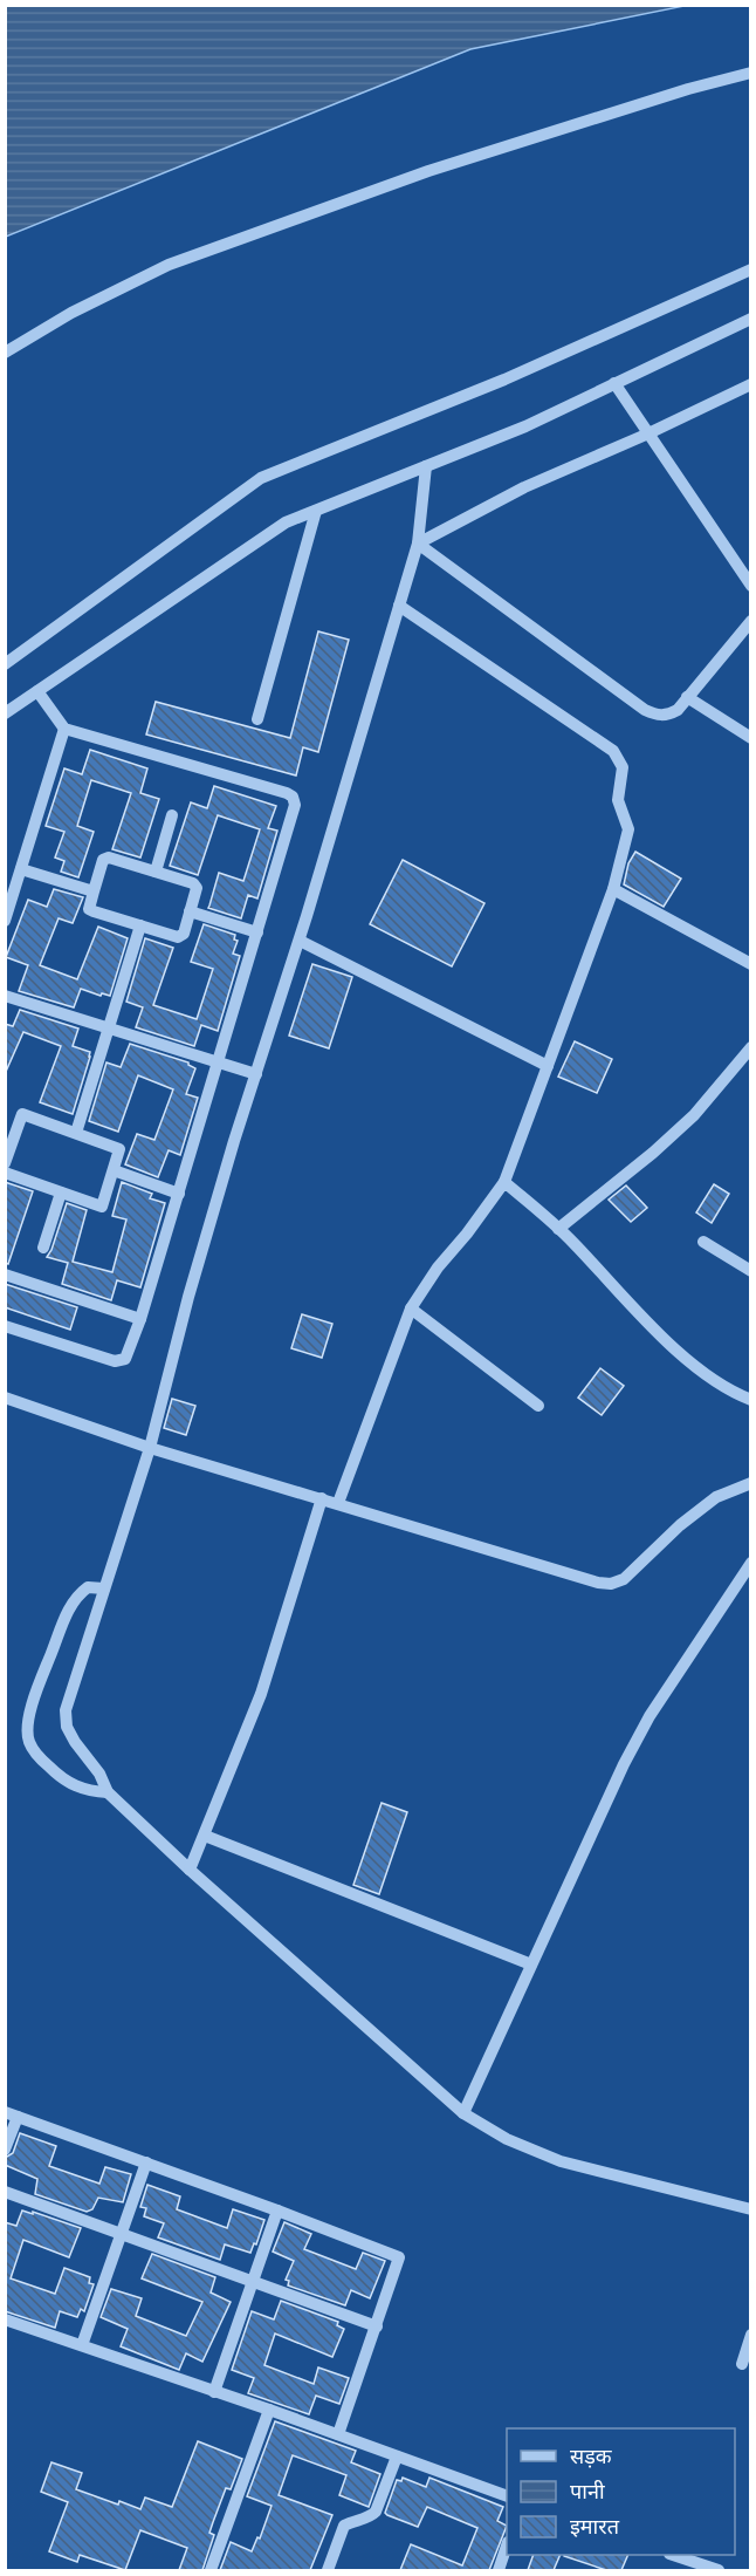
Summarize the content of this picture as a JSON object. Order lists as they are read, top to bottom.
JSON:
{
  "legend": ["सड़क", "पानी", "इमारत"]
}
